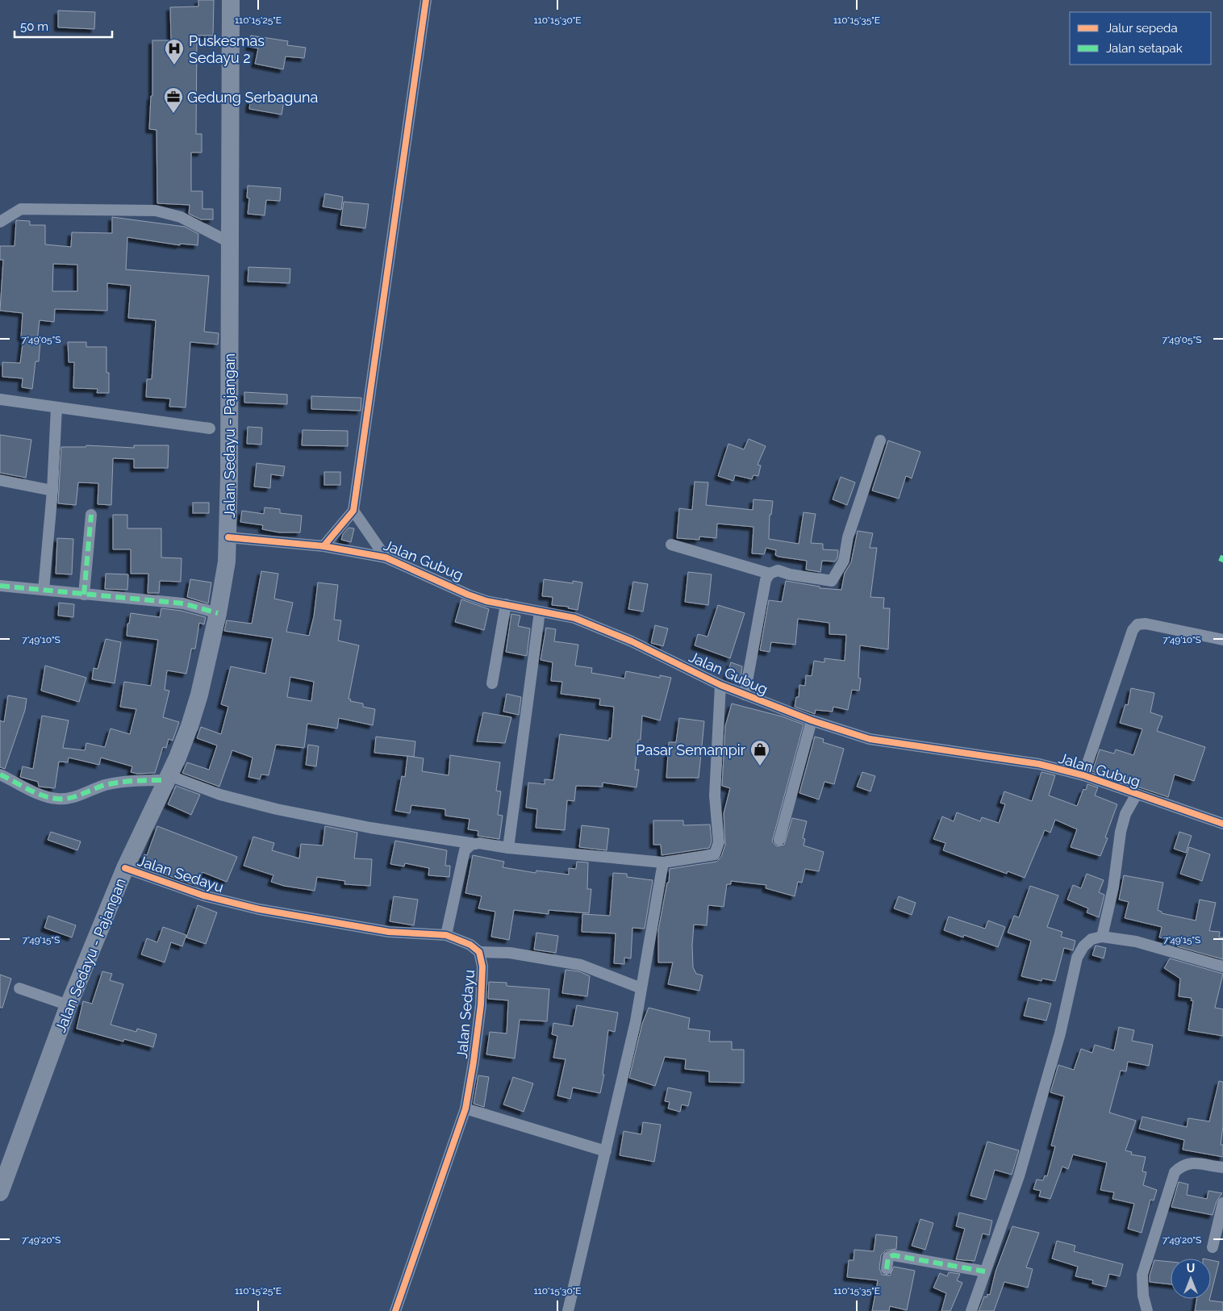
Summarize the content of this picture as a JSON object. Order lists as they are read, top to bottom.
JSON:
{
  "streets": {
    "main road": ["Jalan Sedayu - Pajangan"],
    "street": ["Jalan Gubug", "Jalan Sedayu"]
  },
  "crossings": [
    ["Jalan Sedayu - Pajangan", "Jalan Gubug"],
    ["Jalan Sedayu - Pajangan", "Jalan Sedayu"]
  ],
  "places": {
    "hospital": ["Puskesmas Sedayu 2"],
    "office": ["Gedung Serbaguna"],
    "shop": ["Pasar Semampir"]
  },
  "legend": ["Jalur sepeda", "Jalan setapak"],
  "scale_bar": "50 m",
  "north": "top",
  "coordinates": [
    "110°15'25\"E",
    "110°15'30\"E",
    "110°15'35\"E",
    "7°49'05\"S",
    "7°49'10\"S",
    "7°49'15\"S",
    "7°49'20\"S"
  ]
}
